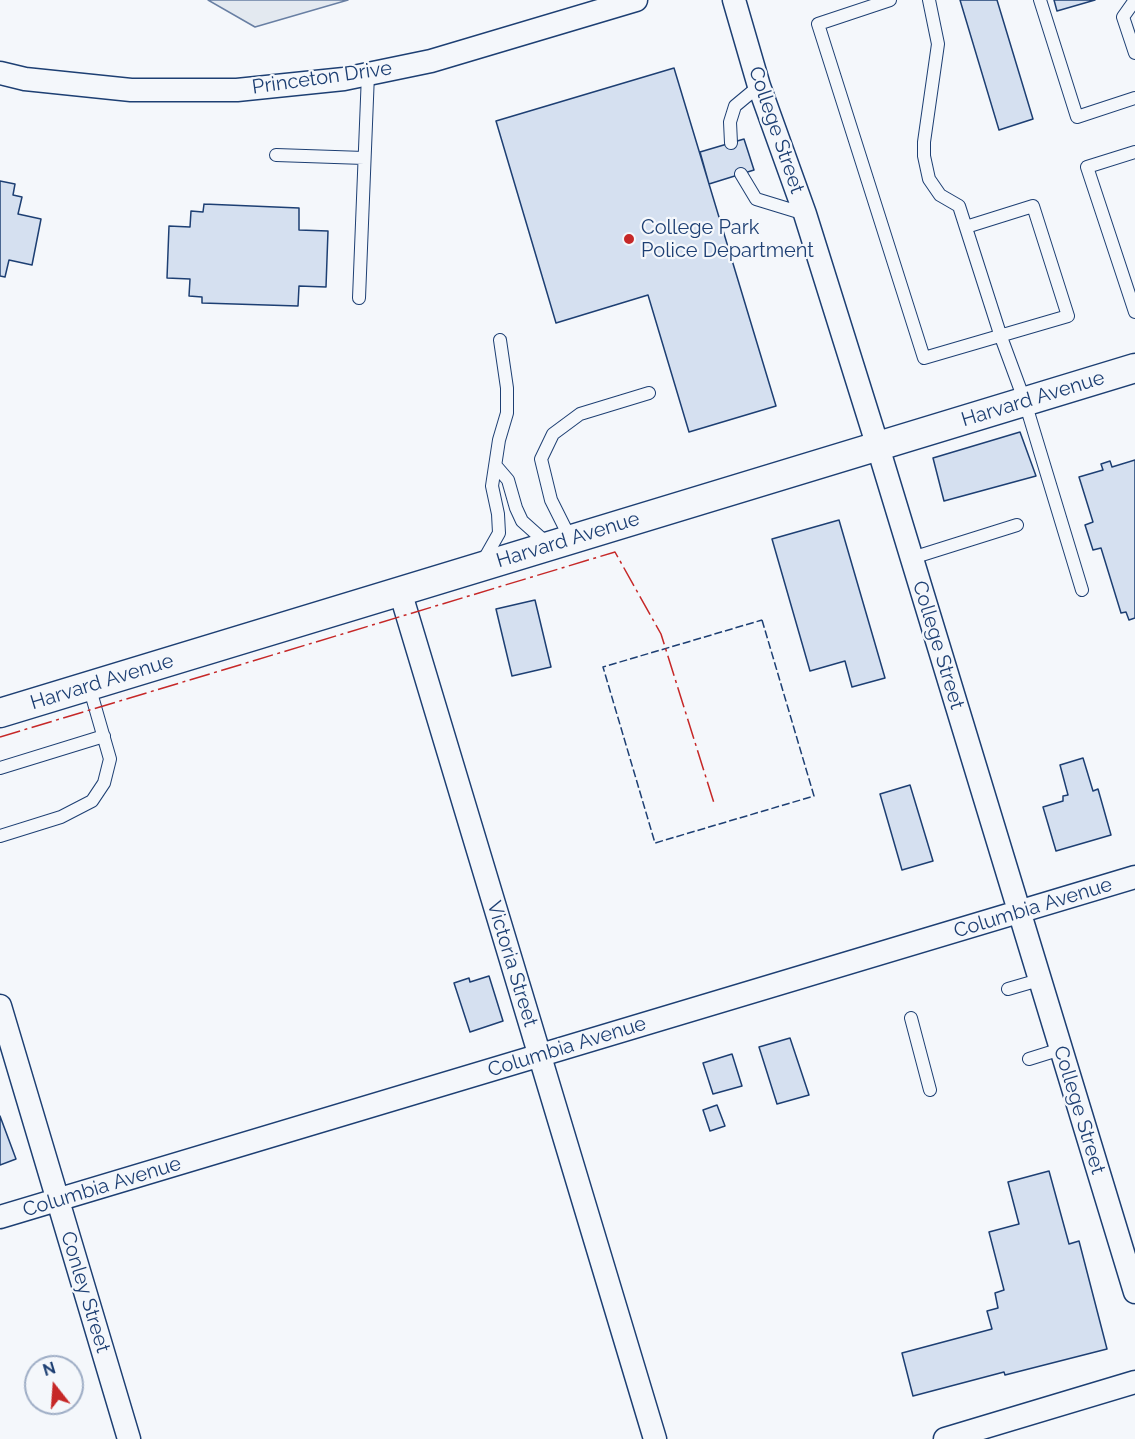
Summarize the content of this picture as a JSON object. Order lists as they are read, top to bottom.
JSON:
{
  "streets": {
    "street": [
      "Princeton Drive",
      "College Street",
      "Harvard Avenue",
      "Columbia Avenue",
      "Victoria Street",
      "Conley Street"
    ]
  },
  "crossings": [
    ["College Street", "Harvard Avenue"],
    ["College Street", "Columbia Avenue"],
    ["Harvard Avenue", "Victoria Street"],
    ["Columbia Avenue", "Victoria Street"],
    ["Columbia Avenue", "Conley Street"]
  ],
  "places": ["College Park Police Department"],
  "north": "top"
}
